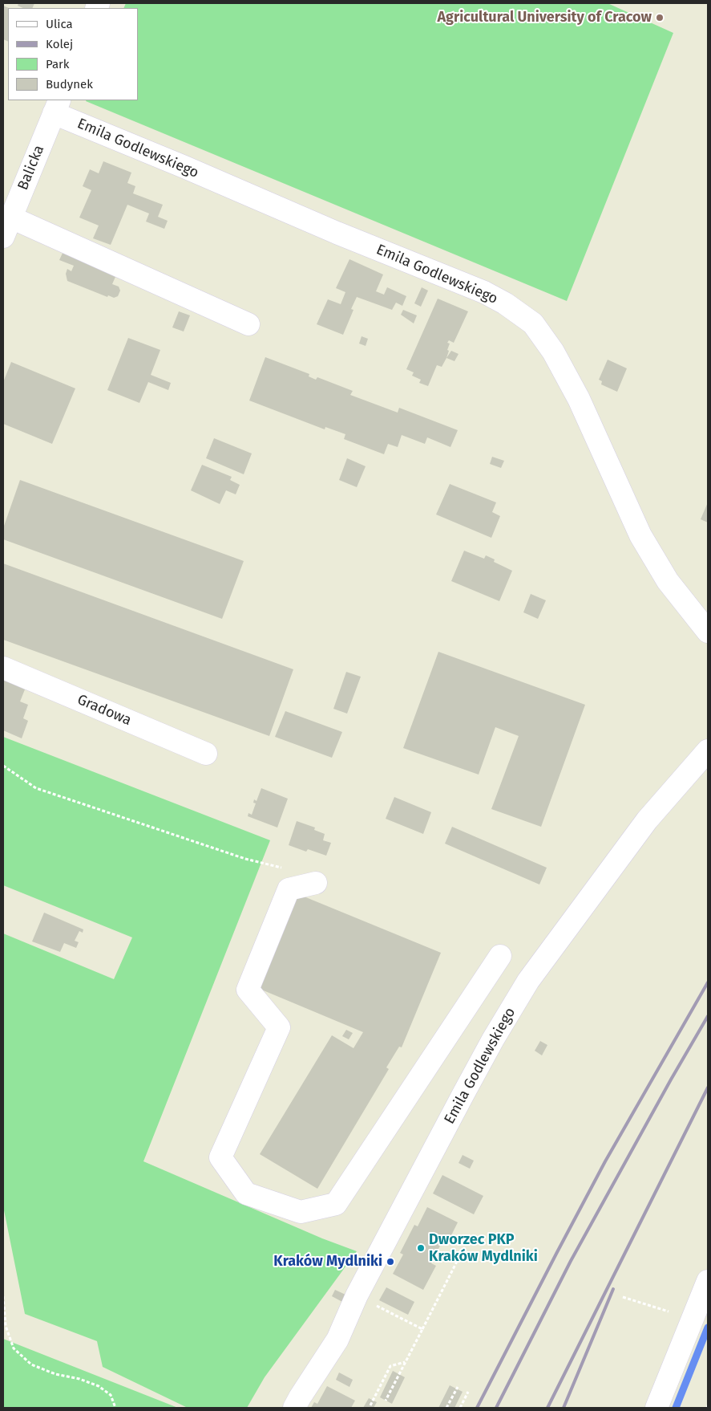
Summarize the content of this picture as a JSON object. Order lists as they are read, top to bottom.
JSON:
{
  "streets": {
    "street": ["Emila Godlewskiego", "Balicka", "Gradowa"]
  },
  "crossings": [
    ["Emila Godlewskiego", "Balicka"]
  ],
  "places": ["Agricultural University of Cracow", "Dworzec PKP Kraków Mydlniki", "Kraków Mydlniki"],
  "legend": [
    "Ulica",
    "Kolej",
    "Park",
    "Budynek"
  ]
}
